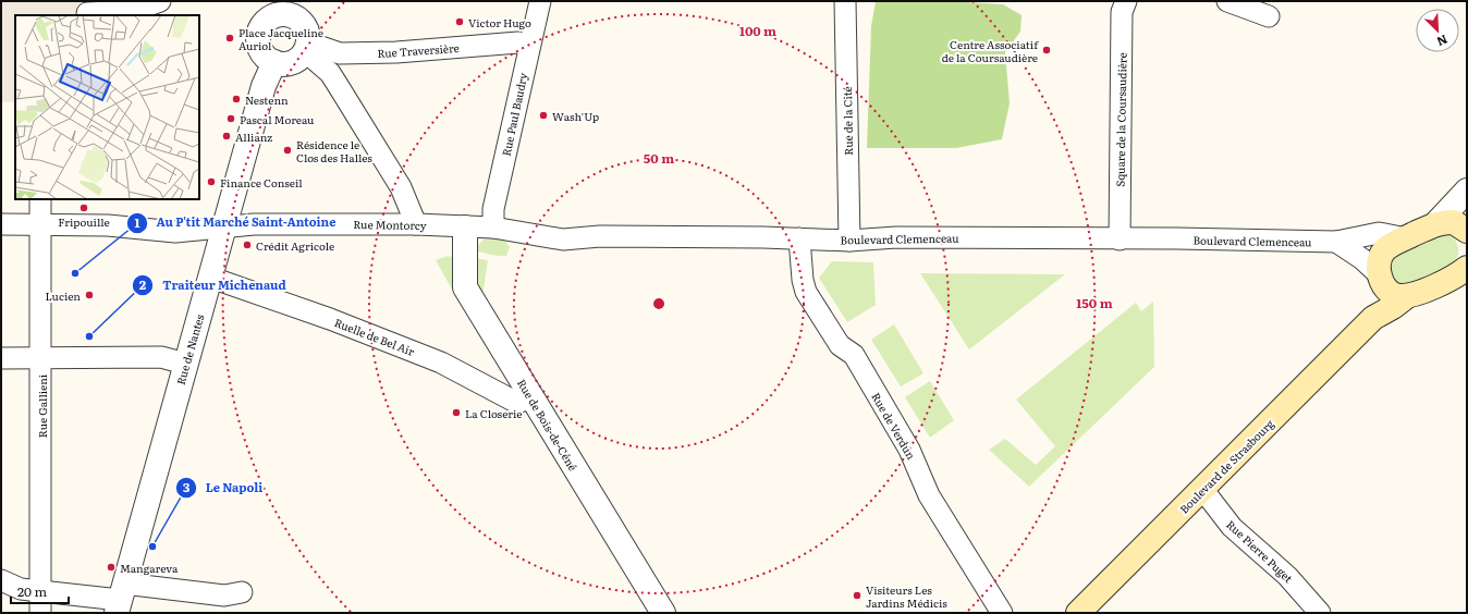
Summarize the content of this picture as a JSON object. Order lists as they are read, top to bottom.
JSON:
{
  "streets": {
    "main road": ["Boulevard de Strasbourg"],
    "street": [
      "Rue Traversière",
      "Rue Paul Baudry",
      "Square de la Coursaudière",
      "Rue de la Cité",
      "Rue Montorcy",
      "Boulevard Clemenceau",
      "Ruelle de Bel Air",
      "Rue de Nantes",
      "Rue Gallieni",
      "Rue de Bois-de-Céné",
      "Rue de Verdun",
      "Rue Pierre Puget"
    ]
  },
  "crossings": [
    ["Rue Traversière", "Rue Paul Baudry"],
    ["Rue Traversière", "Rue de Nantes"],
    ["Rue Paul Baudry", "Boulevard Clemenceau"],
    ["Square de la Coursaudière", "Boulevard Clemenceau"],
    ["Rue de la Cité", "Boulevard Clemenceau"],
    ["Rue Montorcy", "Boulevard Clemenceau"],
    ["Rue Montorcy", "Rue de Nantes"],
    ["Rue Montorcy", "Rue Gallieni"],
    ["Rue Montorcy", "Rue de Bois-de-Céné"],
    ["Boulevard Clemenceau", "Rue de Bois-de-Céné"],
    ["Boulevard Clemenceau", "Rue de Verdun"],
    ["Ruelle de Bel Air", "Rue de Nantes"],
    ["Ruelle de Bel Air", "Rue de Bois-de-Céné"],
    ["Boulevard de Strasbourg", "Rue Pierre Puget"]
  ],
  "places": [
    "Victor Hugo",
    "Place Jacqueline Auriol",
    "Centre Associatif de la Coursaudière",
    "Nestenn",
    "Wash'Up",
    "Pascal Moreau",
    "Allianz",
    "Résidence le Clos des Halles",
    "Finance Conseil",
    "Fripouille",
    "Crédit Agricole",
    "Au P'tit Marché Saint-Antoine",
    "Lucien",
    "Traiteur Michenaud",
    "La Closerie",
    "Le Napoli",
    "Mangareva",
    "Visiteurs Les Jardins Médicis"
  ],
  "scale_bar": "20 m",
  "north": "bottom right",
  "rings": ["100 m", "50 m", "150 m"]
}
